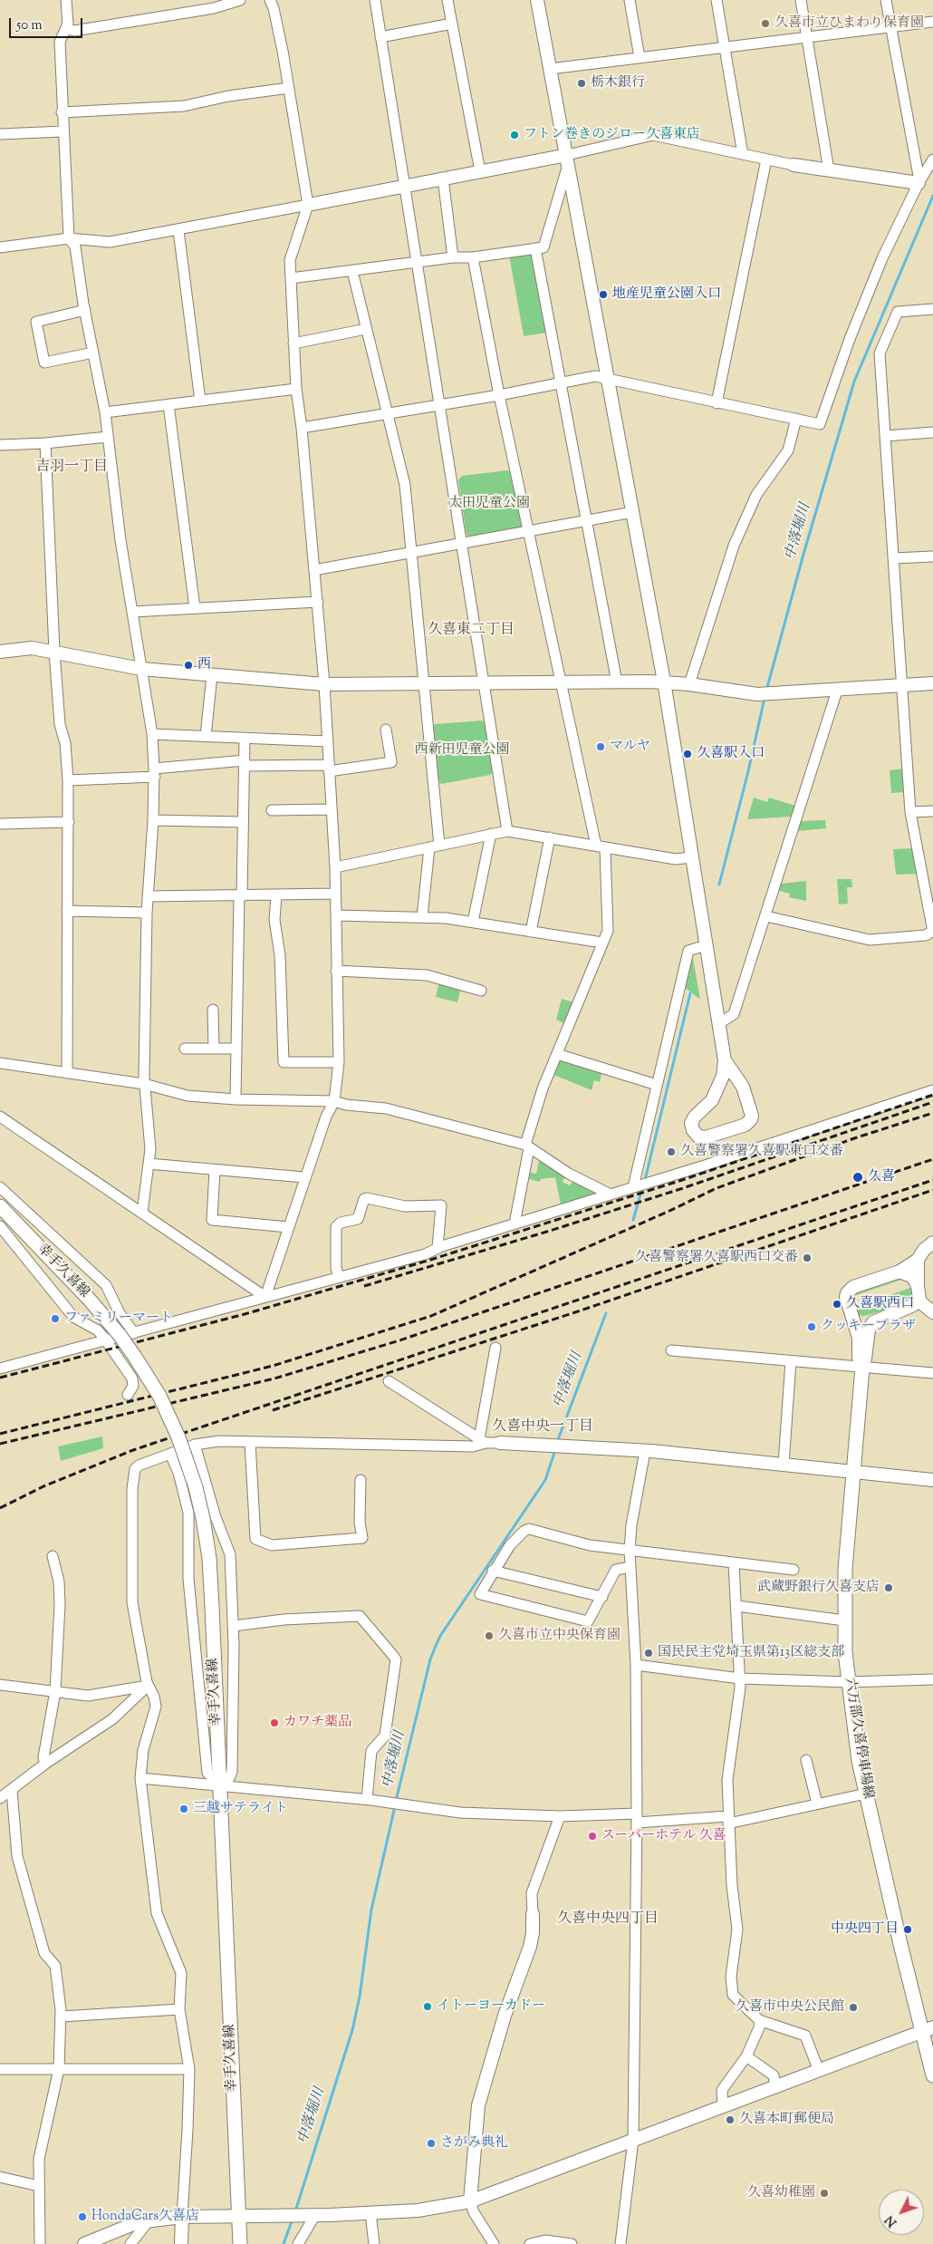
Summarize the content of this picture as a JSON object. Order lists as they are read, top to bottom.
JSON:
{
  "streets": {
    "main road": ["幸手久喜線", "六万部久喜停車場線"]
  },
  "districts": [
    "吉羽一丁目",
    "久喜東二丁目",
    "久喜中央一丁目",
    "久喜中央四丁目"
  ],
  "water": ["中落堀川"],
  "parks": ["太田児童公園", "西新田児童公園"],
  "places": [
    "久喜市立ひまわり保育園",
    "栃木銀行",
    "フトン巻きのジロー久喜東店",
    "地産児童公園入口",
    "西",
    "マルヤ",
    "久喜駅入口",
    "久喜警察署久喜駅東口交番",
    "久喜",
    "久喜警察署久喜駅西口交番",
    "久喜駅西口",
    "ファミリーマート",
    "クッキープラザ",
    "武蔵野銀行久喜支店",
    "久喜市立中央保育園",
    "国民民主党埼玉県第13区総支部",
    "カワチ薬品",
    "三越サテライト",
    "スーパーホテル 久喜",
    "中央四丁目",
    "イトーヨーカドー",
    "久喜市中央公民館",
    "久喜本町郵便局",
    "さがみ典礼",
    "久喜幼稚園",
    "HondaCars久喜店"
  ],
  "scale_bar": "50 m",
  "north": "bottom left"
}
